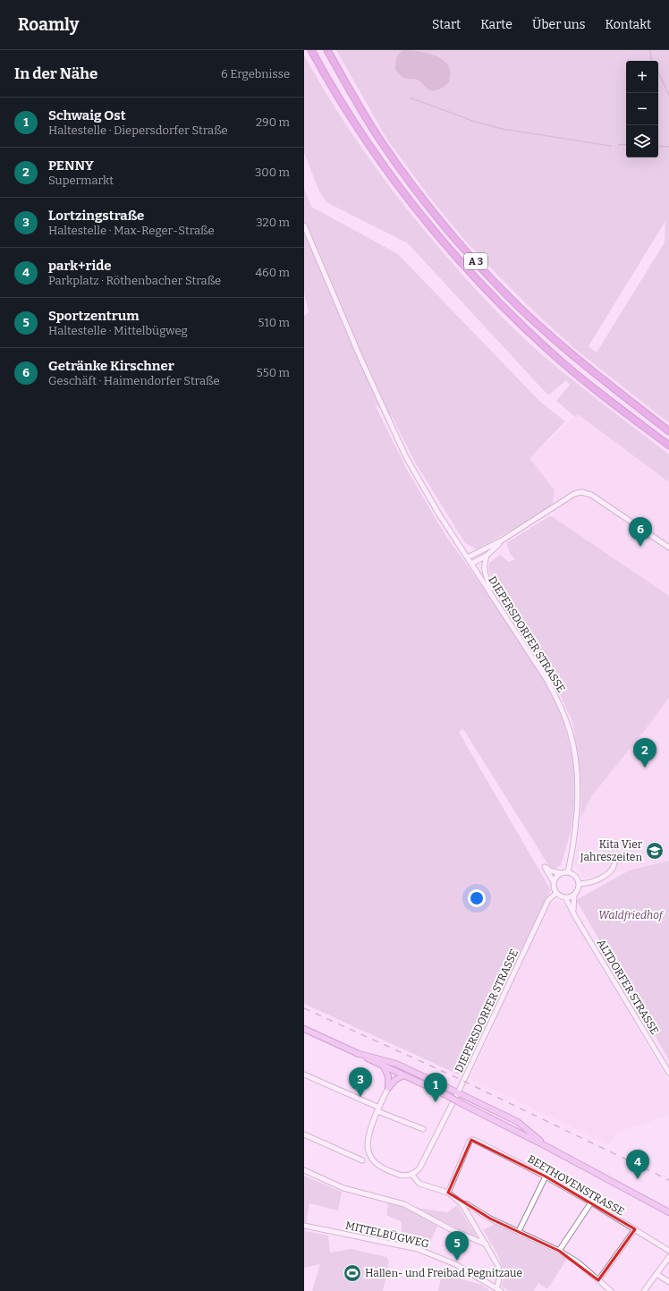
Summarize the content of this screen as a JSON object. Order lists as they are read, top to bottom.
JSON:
{
  "streets": {
    "highway": ["A 3"],
    "street": [
      "DIEPERSDORFER STRASSE",
      "ALTDORFER STRASSE",
      "BEETHOVENSTRASSE",
      "MITTELBÜGWEG"
    ]
  },
  "crossings": [
    ["DIEPERSDORFER STRASSE", "ALTDORFER STRASSE"]
  ],
  "parks": ["Waldfriedhof"],
  "places": {
    "school or university": ["Kita Vier Jahreszeiten"],
    "sports": ["Hallen- und Freibad Pegnitzaue"]
  },
  "page": {
    "header": "Roamly",
    "nav": [
      "Start",
      "Karte",
      "Über uns",
      "Kontakt"
    ],
    "heading": ["In der Nähe", "6 Ergebnisse"],
    "map_buttons": ["+", "−"],
    "list": [
      {
        "mark": "1",
        "name": "Schwaig Ost",
        "note": "Haltestelle · Diepersdorfer Straße",
        "value": "290 m"
      },
      {
        "mark": "2",
        "name": "PENNY",
        "note": "Supermarkt",
        "value": "300 m"
      },
      {
        "mark": "3",
        "name": "Lortzingstraße",
        "note": "Haltestelle · Max-Reger-Straße",
        "value": "320 m"
      },
      {
        "mark": "4",
        "name": "park+ride",
        "note": "Parkplatz · Röthenbacher Straße",
        "value": "460 m"
      },
      {
        "mark": "5",
        "name": "Sportzentrum",
        "note": "Haltestelle · Mittelbügweg",
        "value": "510 m"
      },
      {
        "mark": "6",
        "name": "Getränke Kirschner",
        "note": "Geschäft · Haimendorfer Straße",
        "value": "550 m"
      }
    ],
    "pins": [
      "6",
      "2",
      "3",
      "1",
      "4",
      "5"
    ]
  }
}
